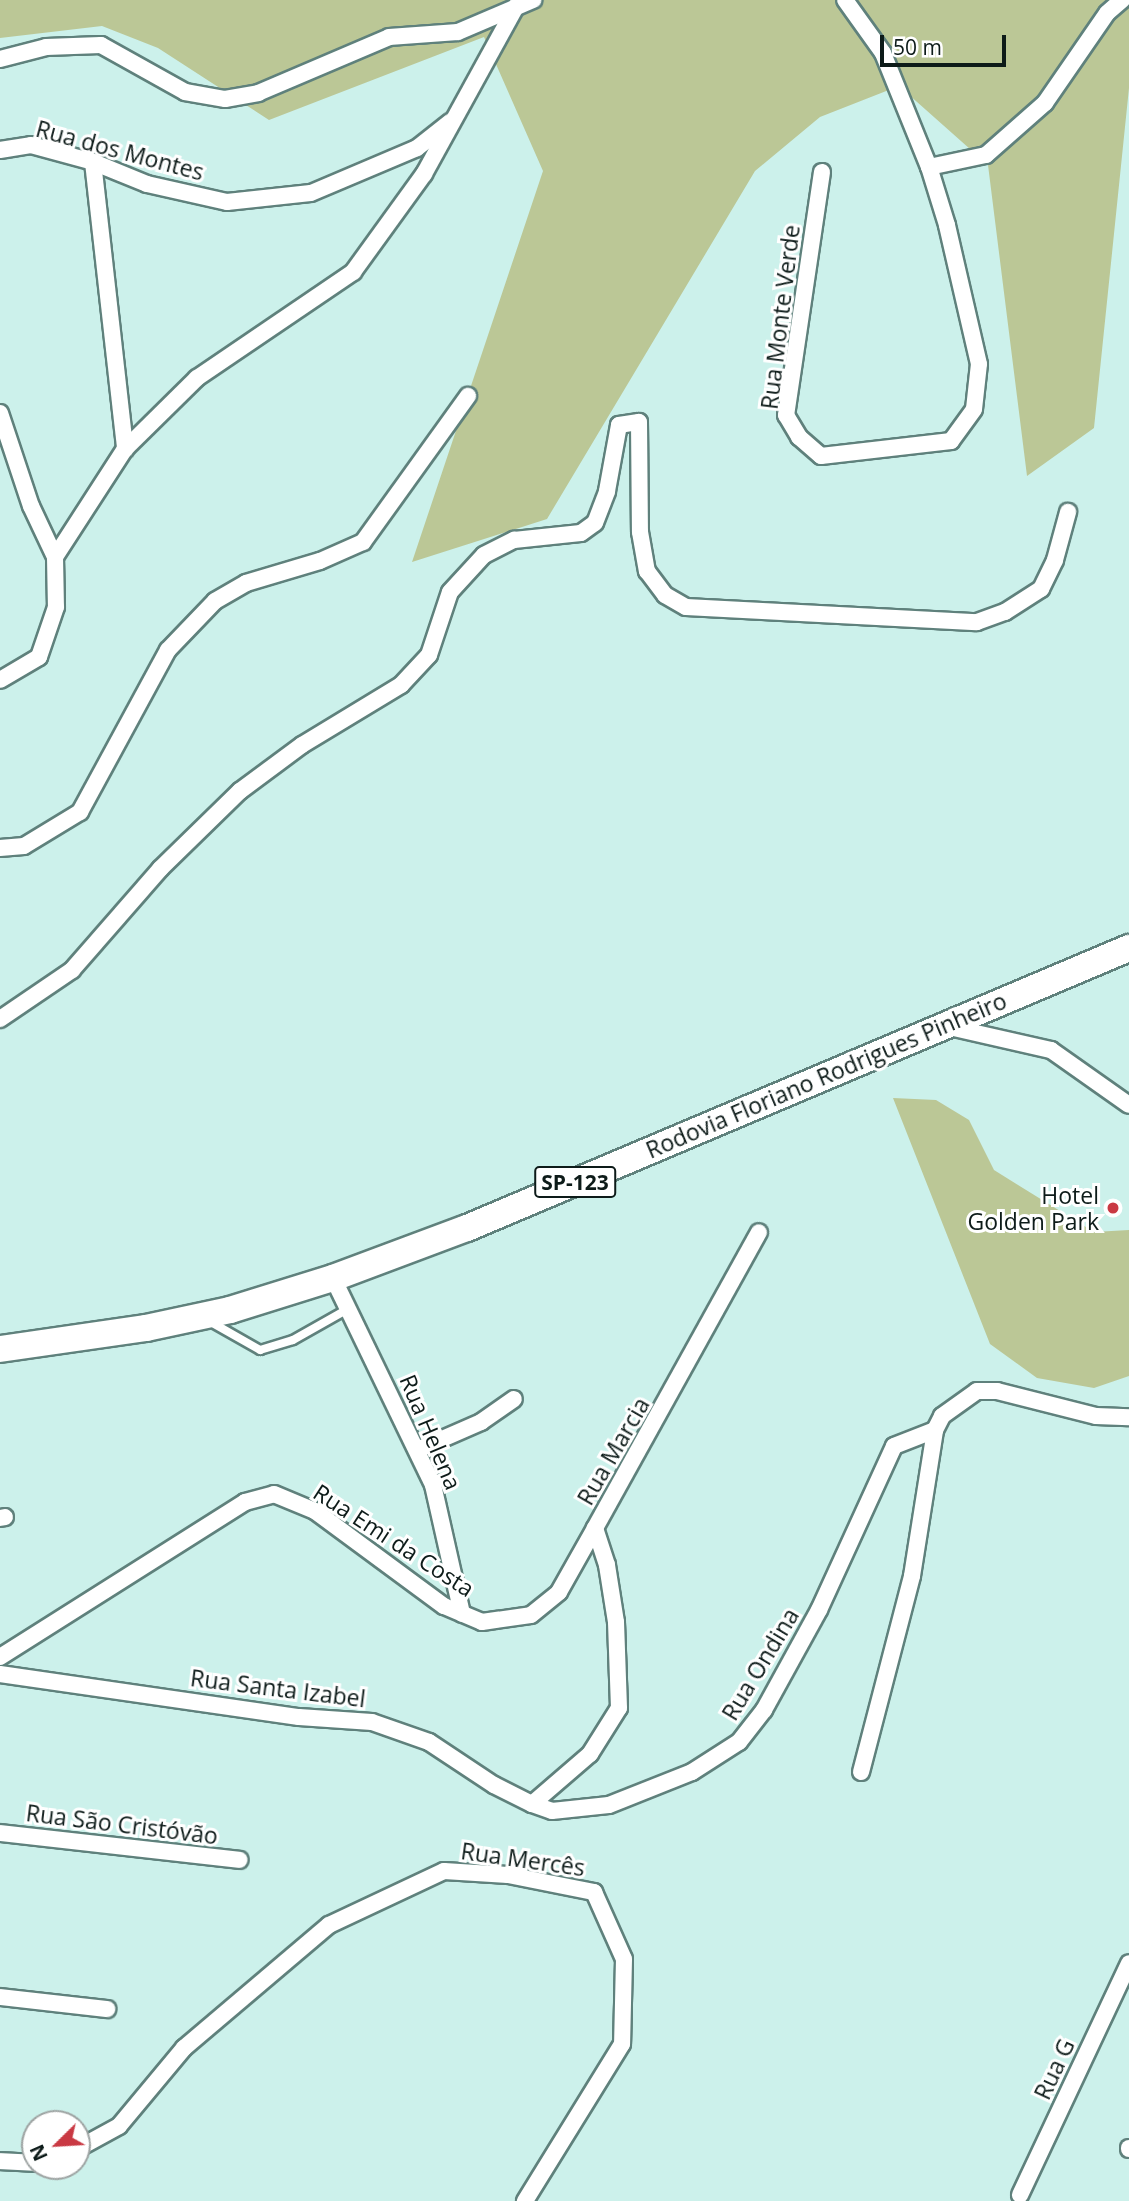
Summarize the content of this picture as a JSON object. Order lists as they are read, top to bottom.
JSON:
{
  "streets": {
    "main road": ["Rodovia Floriano Rodrigues Pinheiro", "SP-123"],
    "street": [
      "Rua dos Montes",
      "Rua Monte Verde",
      "Rua Helena",
      "Rua Marcia",
      "Rua Emi da Costa",
      "Rua Ondina",
      "Rua Santa Izabel",
      "Rua São Cristóvão",
      "Rua Mercês",
      "Rua G"
    ]
  },
  "crossings": [
    ["Rodovia Floriano Rodrigues Pinheiro", "Rua Helena"],
    ["Rua Helena", "Rua Emi da Costa"],
    ["Rua Marcia", "Rua Emi da Costa"],
    ["Rua Marcia", "Rua Ondina"],
    ["Rua Marcia", "Rua Santa Izabel"],
    ["Rua Ondina", "Rua Santa Izabel"]
  ],
  "places": ["Hotel Golden Park"],
  "scale_bar": "50 m",
  "north": "bottom left"
}
